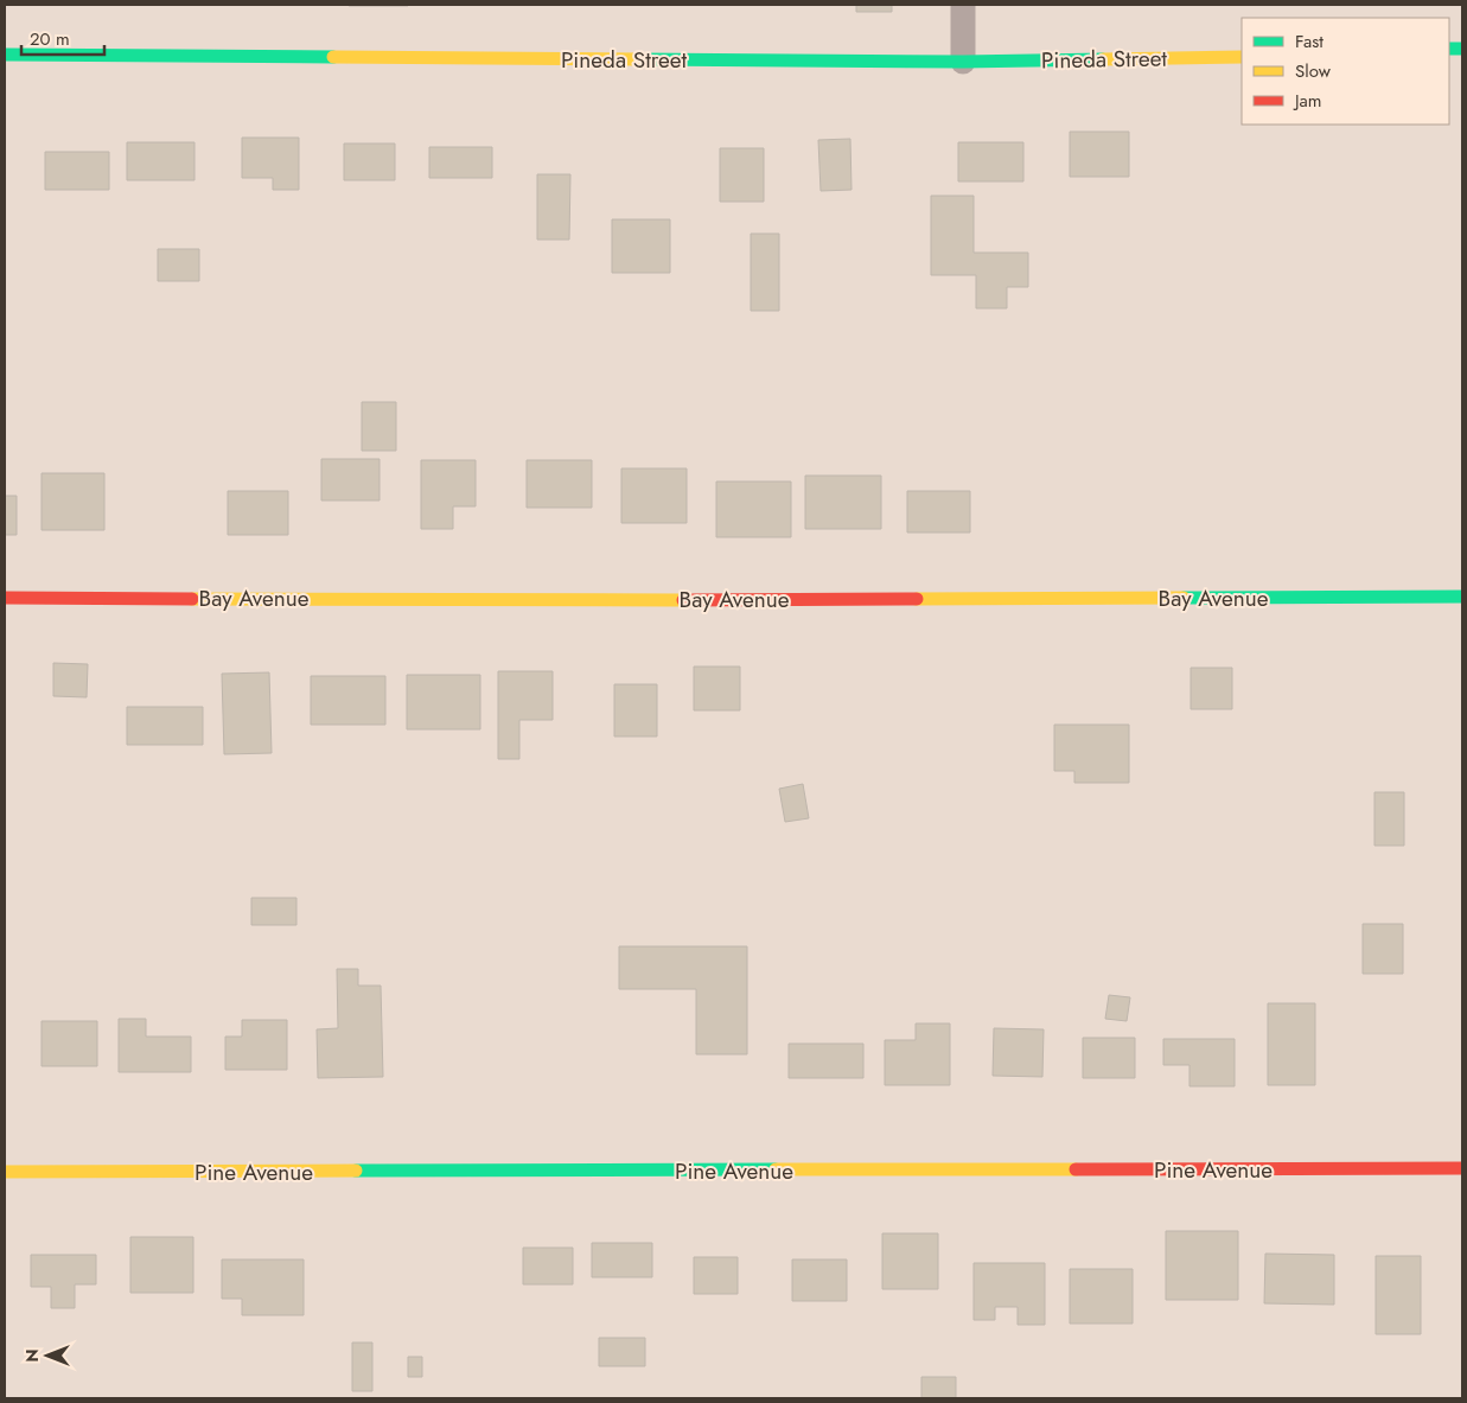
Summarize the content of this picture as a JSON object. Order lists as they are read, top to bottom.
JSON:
{
  "streets": {
    "street": ["Pineda Street", "Bay Avenue", "Pine Avenue"]
  },
  "legend": ["Fast", "Slow", "Jam"],
  "scale_bar": "20 m",
  "north": "left"
}
